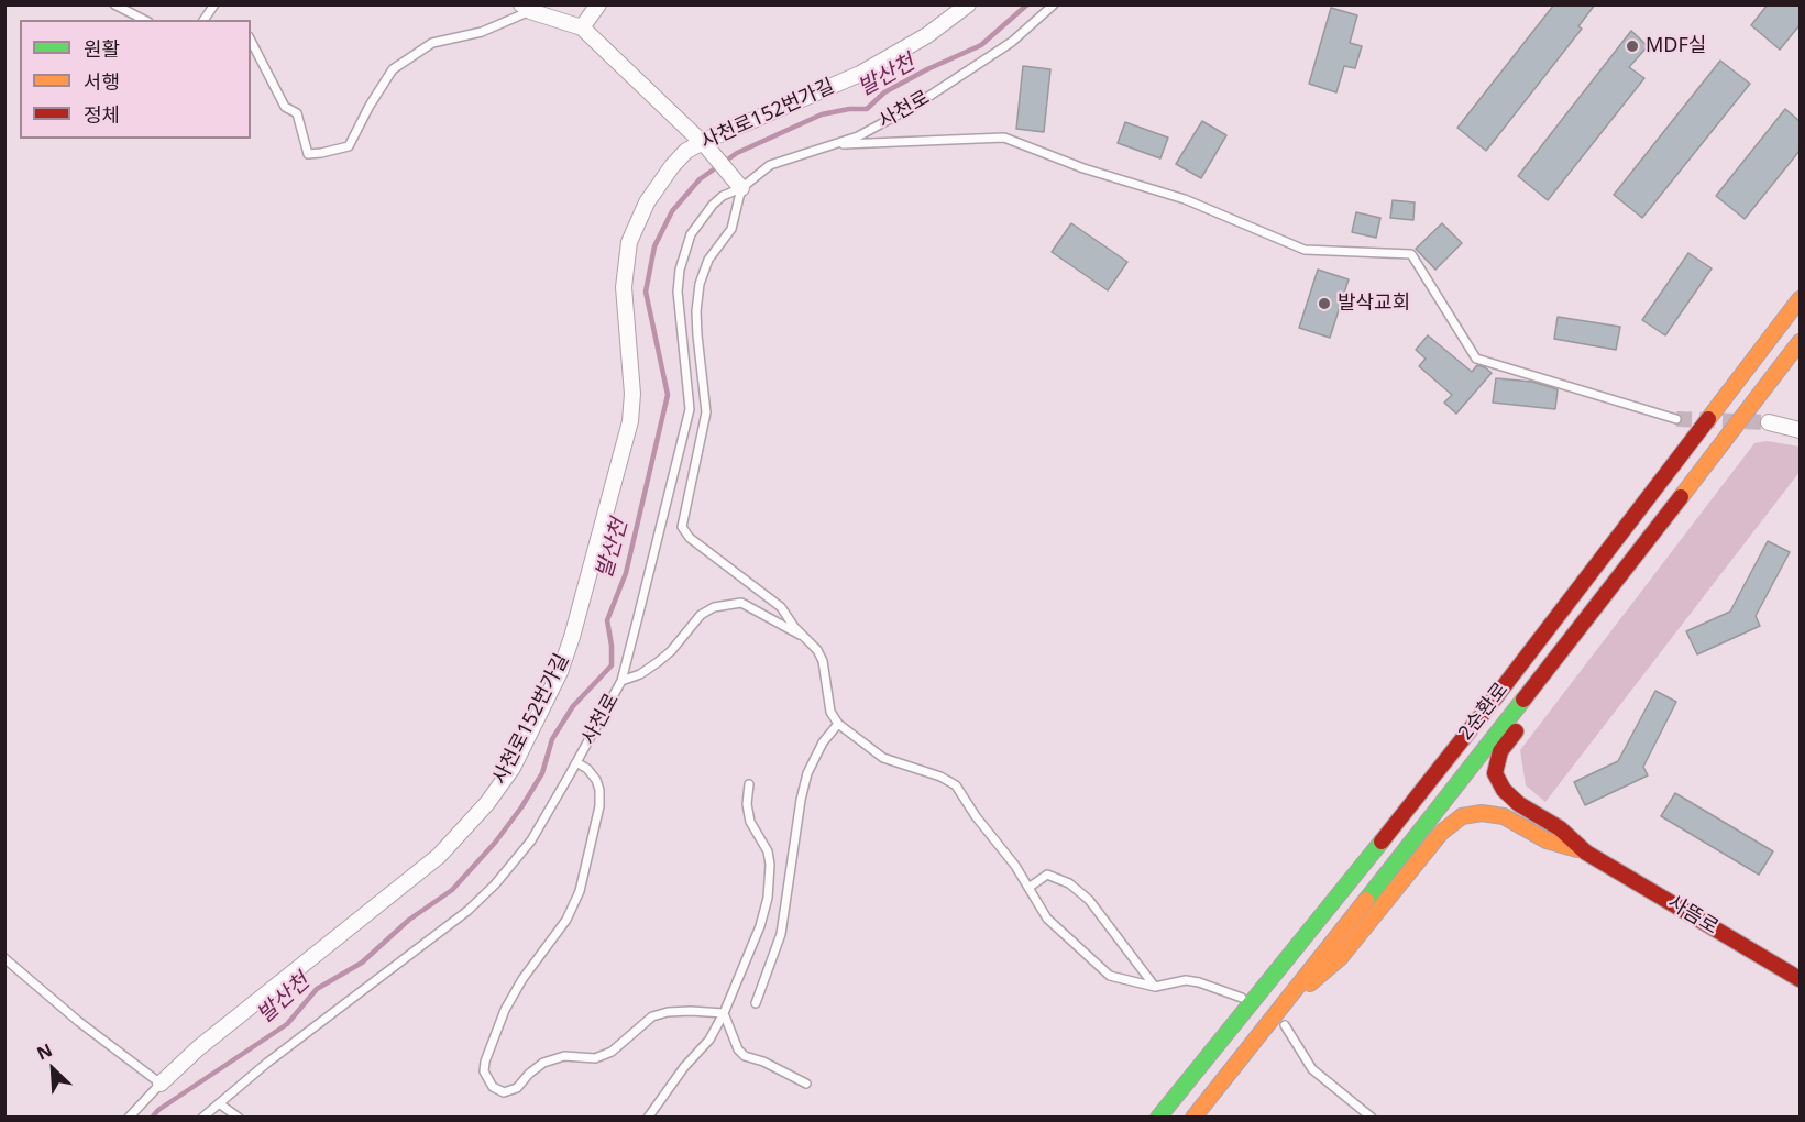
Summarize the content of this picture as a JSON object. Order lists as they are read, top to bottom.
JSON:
{
  "streets": {
    "street": ["사천로152번가길", "2순환로", "사뜸로"],
    "lane": ["사천로"]
  },
  "water": ["발산천"],
  "places": ["MDF실", "발삭교회"],
  "legend": ["원활", "서행", "정체"],
  "north": "top left"
}
